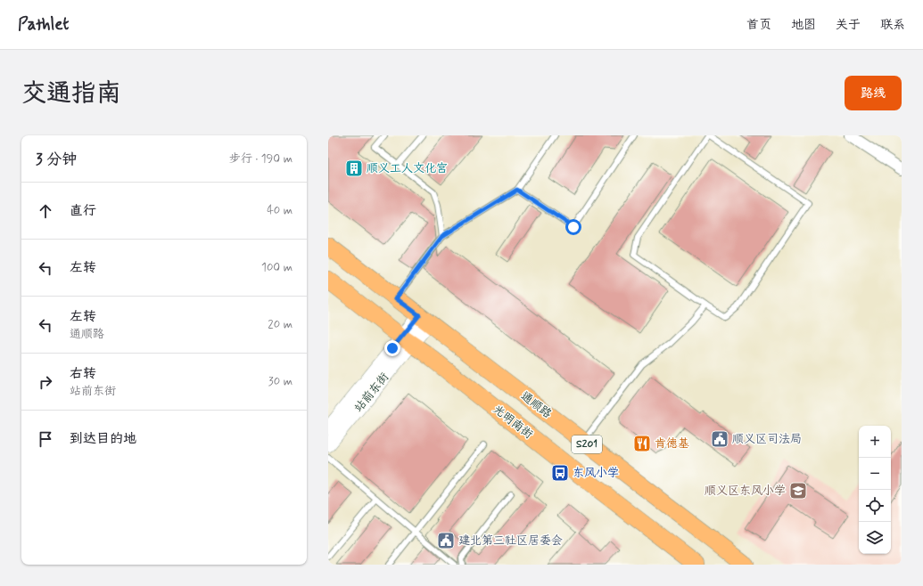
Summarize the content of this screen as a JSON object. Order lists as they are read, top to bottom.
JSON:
{
  "streets": {
    "main road": ["通顺路", "光明南街", "S201"],
    "street": ["站前东街"]
  },
  "crossings": [
    ["站前东街", "通顺路"],
    ["站前东街", "光明南街"]
  ],
  "places": {
    "building": ["顺义工人文化宫"],
    "public building": ["顺义区司法局", "建北第三社区居委会"],
    "restaurant": ["肯德基"],
    "bus stop": ["东风小学"],
    "school or university": ["顺义区东风小学"]
  },
  "page": {
    "header": "Pathlet",
    "nav": [
      "首页",
      "地图",
      "关于",
      "联系"
    ],
    "title": "交通指南",
    "buttons": "路线",
    "heading": ["3 分钟", "步行 · 190 m"],
    "list": [
      ["直行", "40 m"],
      ["左转", "100 m"],
      ["左转", "通顺路", "20 m"],
      ["右转", "站前东街", "30 m"],
      "到达目的地"
    ],
    "map_buttons": ["+", "−"]
  }
}
